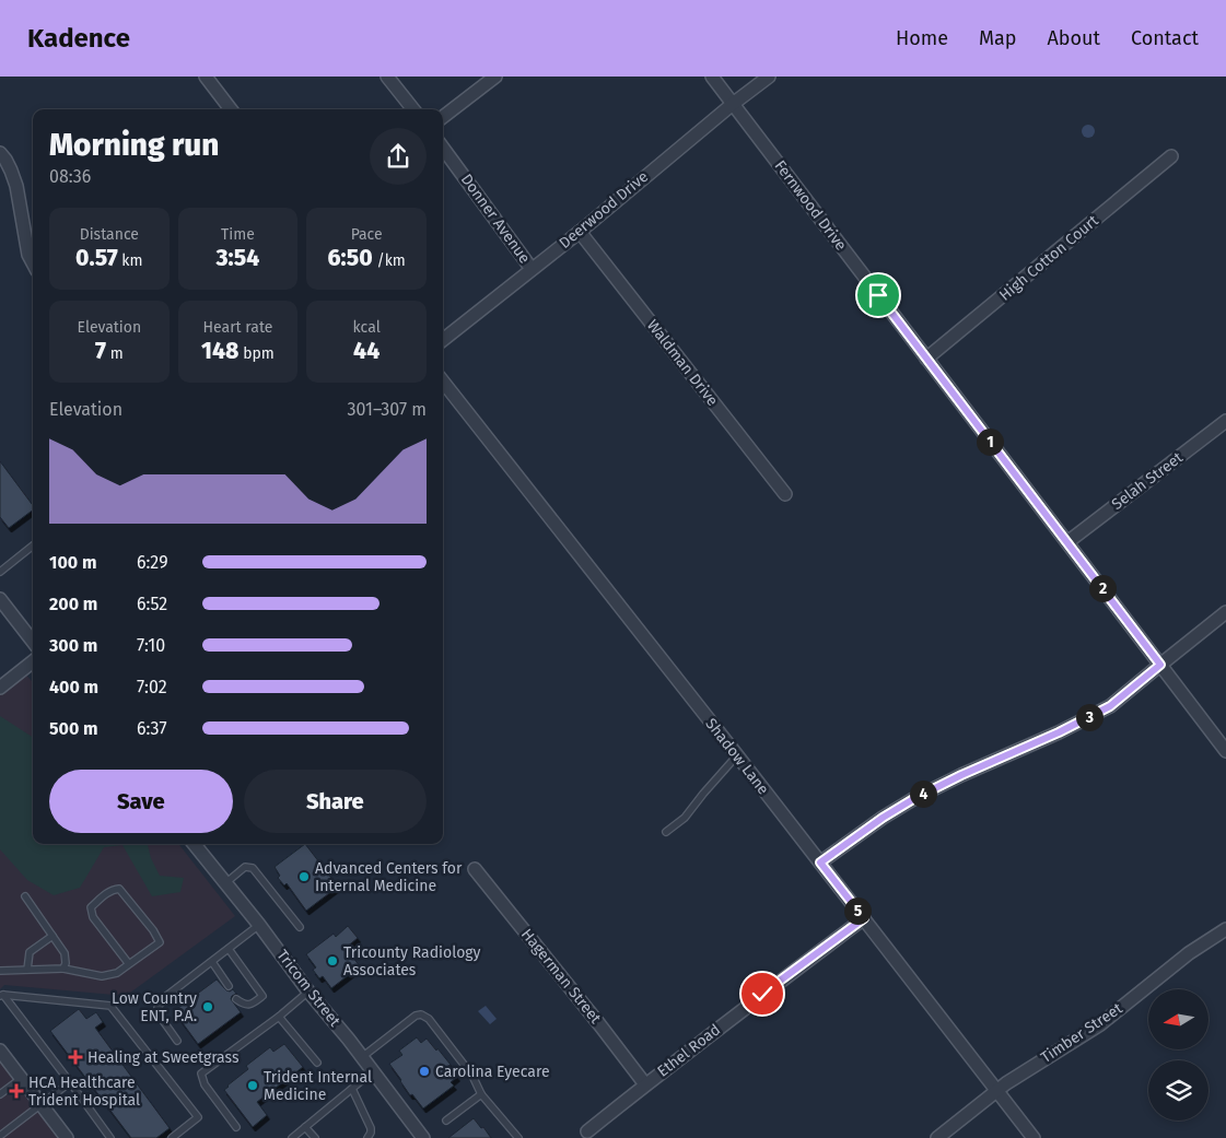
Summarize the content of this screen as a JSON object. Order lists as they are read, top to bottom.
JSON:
{
  "streets": {
    "street": [
      "Fernwood Drive",
      "Deerwood Drive",
      "Donner Avenue",
      "High Cotton Court",
      "Waldman Drive",
      "Selah Street",
      "Shadow Lane",
      "Hagerman Street",
      "Tricom Street",
      "Timber Street",
      "Ethel Road"
    ]
  },
  "crossings": [
    ["Fernwood Drive", "Deerwood Drive"],
    ["Fernwood Drive", "High Cotton Court"],
    ["Fernwood Drive", "Selah Street"],
    ["Deerwood Drive", "Donner Avenue"],
    ["Deerwood Drive", "Waldman Drive"],
    ["Shadow Lane", "Timber Street"],
    ["Shadow Lane", "Ethel Road"],
    ["Hagerman Street", "Ethel Road"]
  ],
  "places": {
    "other": [
      "Advanced Centers for Internal Medicine",
      "Tricounty Radiology Associates",
      "Low Country ENT, P.A.",
      "Carolina Eyecare",
      "Trident Internal Medicine"
    ],
    "health": ["Healing at Sweetgrass", "HCA Healthcare Trident Hospital"]
  },
  "north": "left",
  "page": {
    "header": "Kadence",
    "nav": [
      "Home",
      "Map",
      "About",
      "Contact"
    ],
    "heading": ["Morning run", "08:36"],
    "stats": [
      ["Distance", "0.57 km"],
      ["Time", "3:54"],
      ["Pace", "6:50 /km"],
      ["Elevation", "7 m"],
      ["Heart rate", "148 bpm"],
      ["kcal", "44"]
    ],
    "chart": ["Elevation", "301–307 m"],
    "pins": [
      "1",
      "2",
      "3",
      "4",
      "5"
    ],
    "list": [
      {
        "name": "100 m",
        "note": "6:29"
      },
      {
        "name": "200 m",
        "note": "6:52"
      },
      {
        "name": "300 m",
        "note": "7:10"
      },
      {
        "name": "400 m",
        "note": "7:02"
      },
      {
        "name": "500 m",
        "note": "6:37"
      }
    ],
    "buttons": ["Save", "Share"]
  }
}
